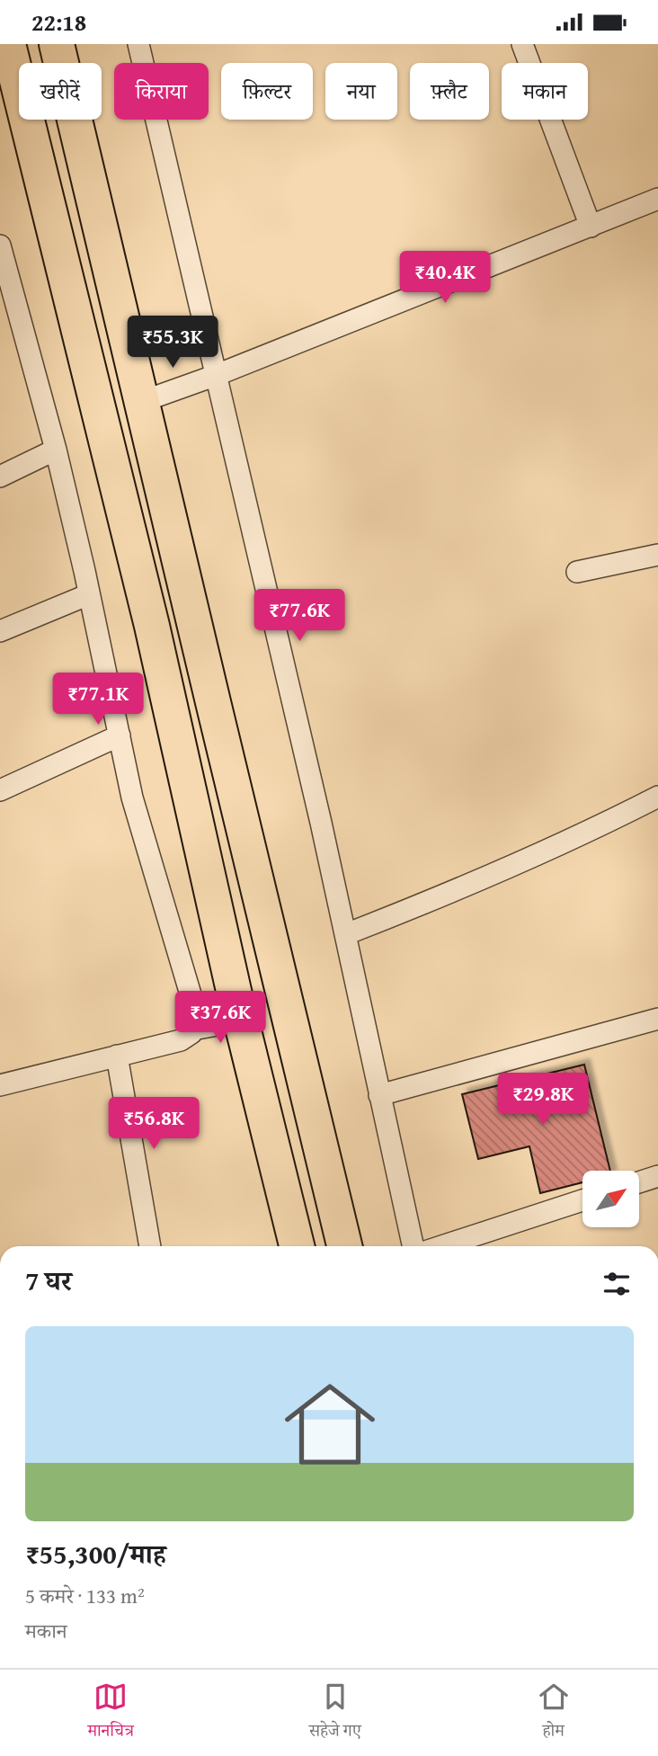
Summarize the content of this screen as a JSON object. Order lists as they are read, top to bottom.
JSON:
{
  "north": "top right",
  "page": {
    "status": "22:18",
    "chip": [
      "खरीदें",
      "किराया",
      "फ़िल्टर",
      "नया",
      "फ़्लैट",
      "मकान"
    ],
    "price": [
      "₹40.4K",
      "₹55.3K",
      "₹77.6K",
      "₹77.1K",
      "₹37.6K",
      "₹29.8K",
      "₹56.8K"
    ],
    "heading": "7 घर",
    "list": [
      {
        "name": "₹55,300/माह",
        "note": "5 कमरे · 133 m² · मकान"
      }
    ],
    "tabs": ["मानचित्र", "सहेजे गए", "होम"]
  }
}
